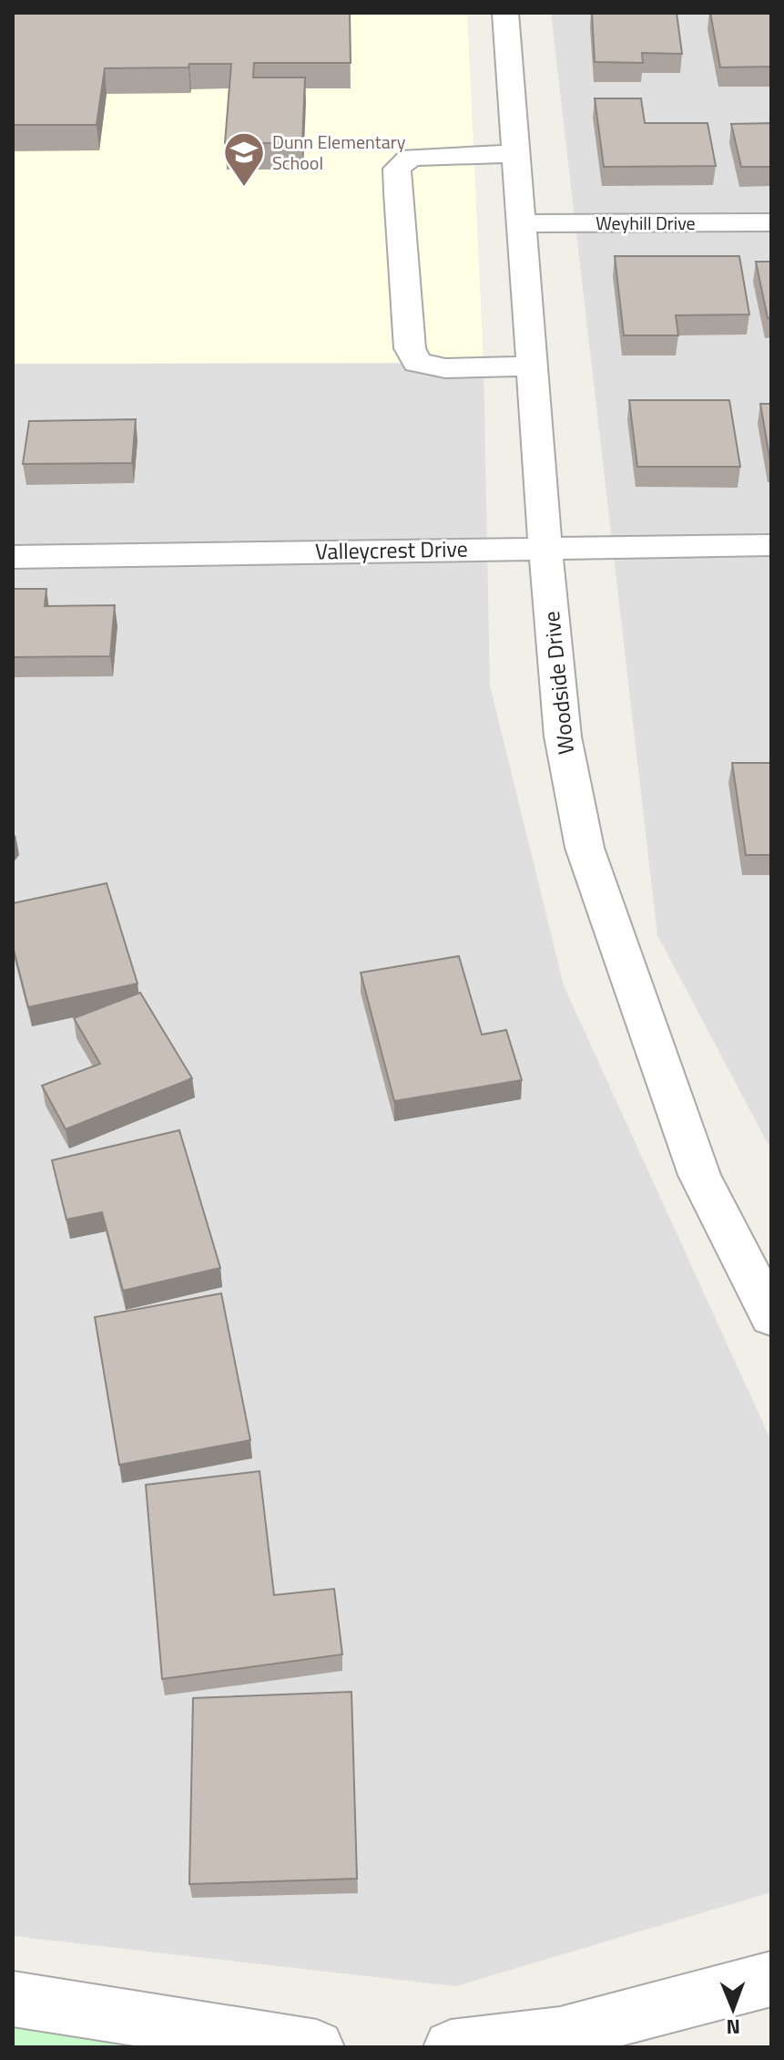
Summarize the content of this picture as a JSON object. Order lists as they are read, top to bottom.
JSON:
{
  "streets": {
    "street": ["Weyhill Drive", "Valleycrest Drive", "Woodside Drive"]
  },
  "crossings": [
    ["Weyhill Drive", "Woodside Drive"],
    ["Valleycrest Drive", "Woodside Drive"]
  ],
  "places": {
    "school or university": ["Dunn Elementary School"]
  },
  "north": "bottom"
}
